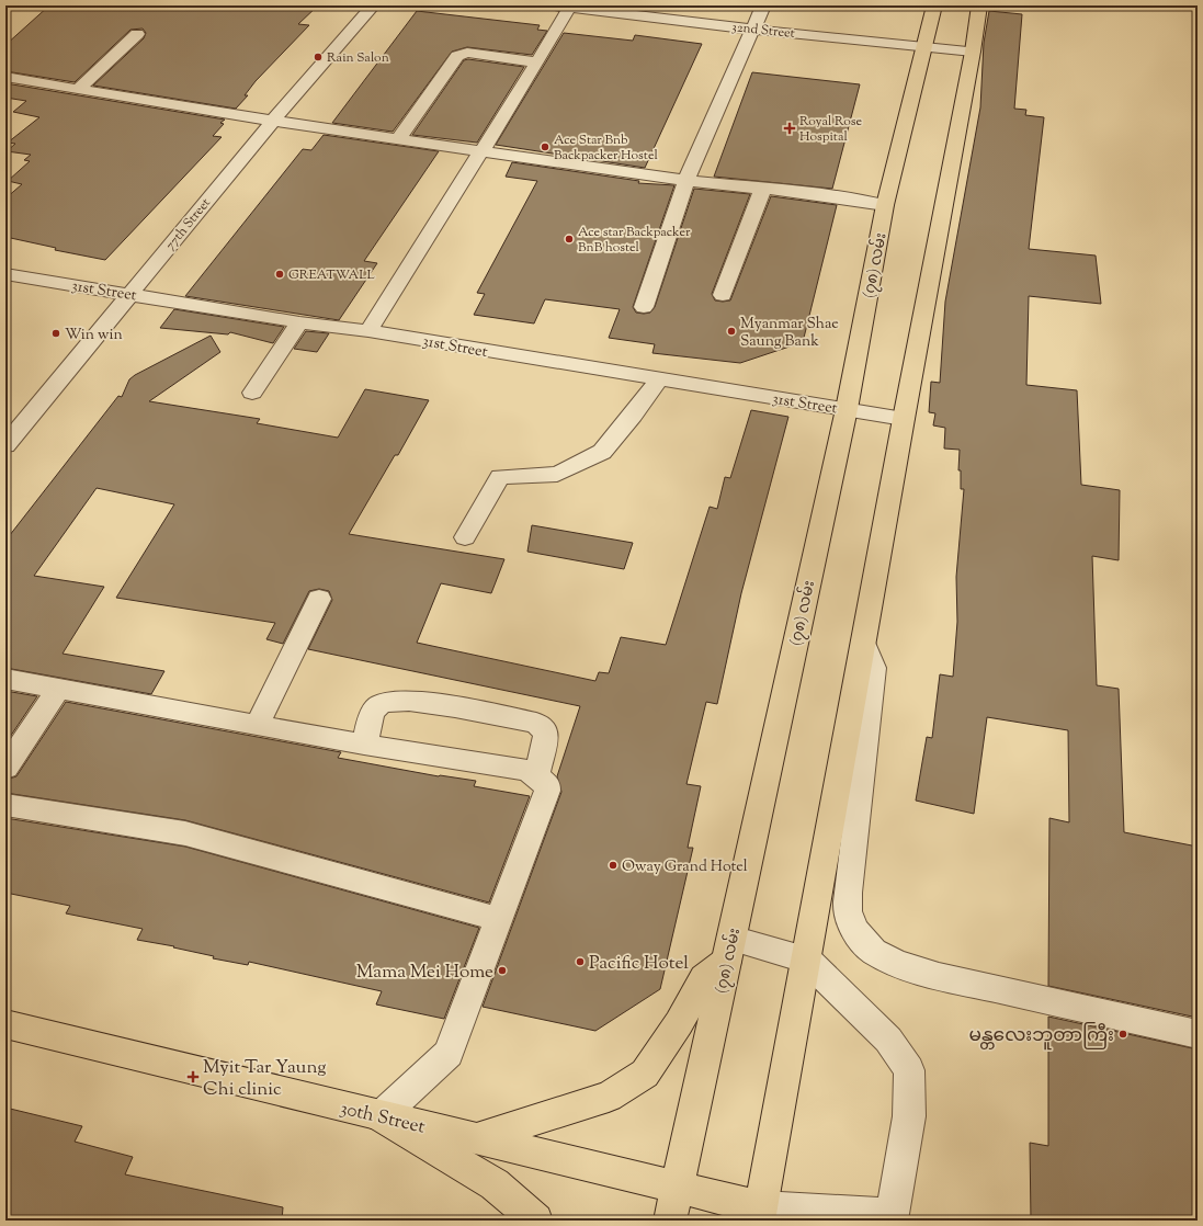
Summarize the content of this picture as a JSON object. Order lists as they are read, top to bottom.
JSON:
{
  "streets": {
    "main road": ["(၇၈) လမ်း", "30th Street"],
    "street": ["32nd Street", "77th Street", "31st Street"]
  },
  "crossings": [
    ["32nd Street", "(၇၈) လမ်း"],
    ["77th Street", "31st Street"],
    ["(၇၈) လမ်း", "31st Street"],
    ["(၇၈) လမ်း", "30th Street"]
  ],
  "places": {
    "other": [
      "Rain Salon",
      "Ace Star Bnb Backpacker Hostel",
      "Ace star Backpacker BnB hostel",
      "GREATWALL",
      "Myanmar Shae Saung Bank",
      "Win win",
      "Oway Grand Hotel",
      "Pacific Hotel",
      "Mama Mei Home",
      "မန္တလေးဘူတာကြီး"
    ],
    "health": ["Royal Rose Hospital", "Myit Tar Yaung Chi clinic"]
  }
}
